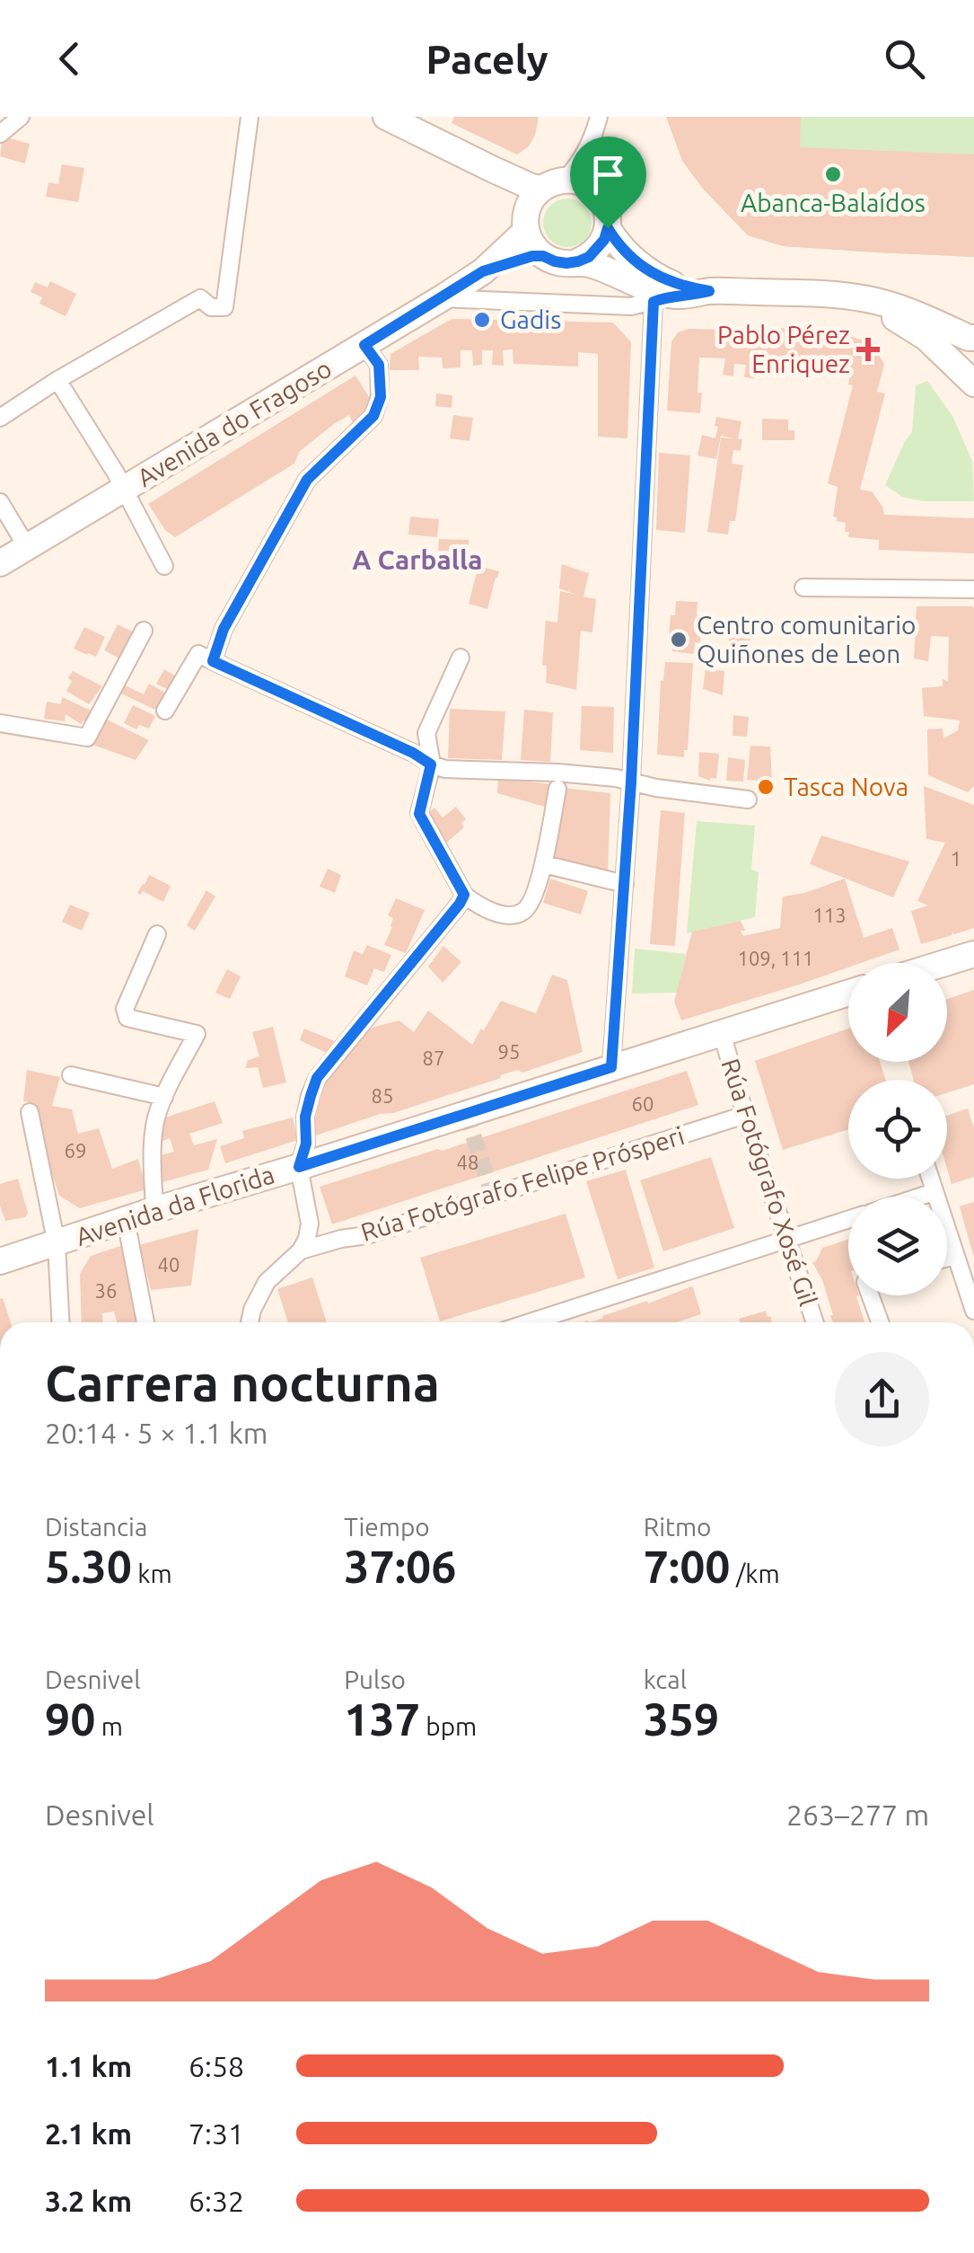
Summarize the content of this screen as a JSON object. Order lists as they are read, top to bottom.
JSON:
{
  "streets": {
    "main road": ["Avenida do Fragoso", "Avenida da Florida"],
    "street": ["Rúa Fotógrafo Xosé Gil", "Rúa Fotógrafo Felipe Prósperi"]
  },
  "crossings": [
    ["Rúa Fotógrafo Xosé Gil", "Rúa Fotógrafo Felipe Prósperi"],
    ["Rúa Fotógrafo Xosé Gil", "Avenida da Florida"]
  ],
  "districts": ["A Carballa"],
  "places": {
    "other": [
      "Abanca-Balaídos",
      "Gadis",
      "Centro comunitario Quiñones de Leon",
      "Tasca Nova"
    ],
    "health": ["Pablo Pérez Enriquez"]
  },
  "house_numbers": [
    "1",
    "113",
    "109, 111",
    "95",
    "87",
    "85",
    "60",
    "69",
    "48",
    "40",
    "36"
  ],
  "north": "bottom left",
  "page": {
    "header": "Pacely",
    "heading": ["Carrera nocturna", "20:14 · 5 × 1.1 km"],
    "stats": [
      ["Distancia", "5.30 km"],
      ["Tiempo", "37:06"],
      ["Ritmo", "7:00 /km"],
      ["Desnivel", "90 m"],
      ["Pulso", "137 bpm"],
      ["kcal", "359"]
    ],
    "chart": ["Desnivel", "263–277 m"],
    "list": [
      {
        "name": "1.1 km",
        "note": "6:58"
      },
      {
        "name": "2.1 km",
        "note": "7:31"
      },
      {
        "name": "3.2 km",
        "note": "6:32"
      }
    ]
  }
}
